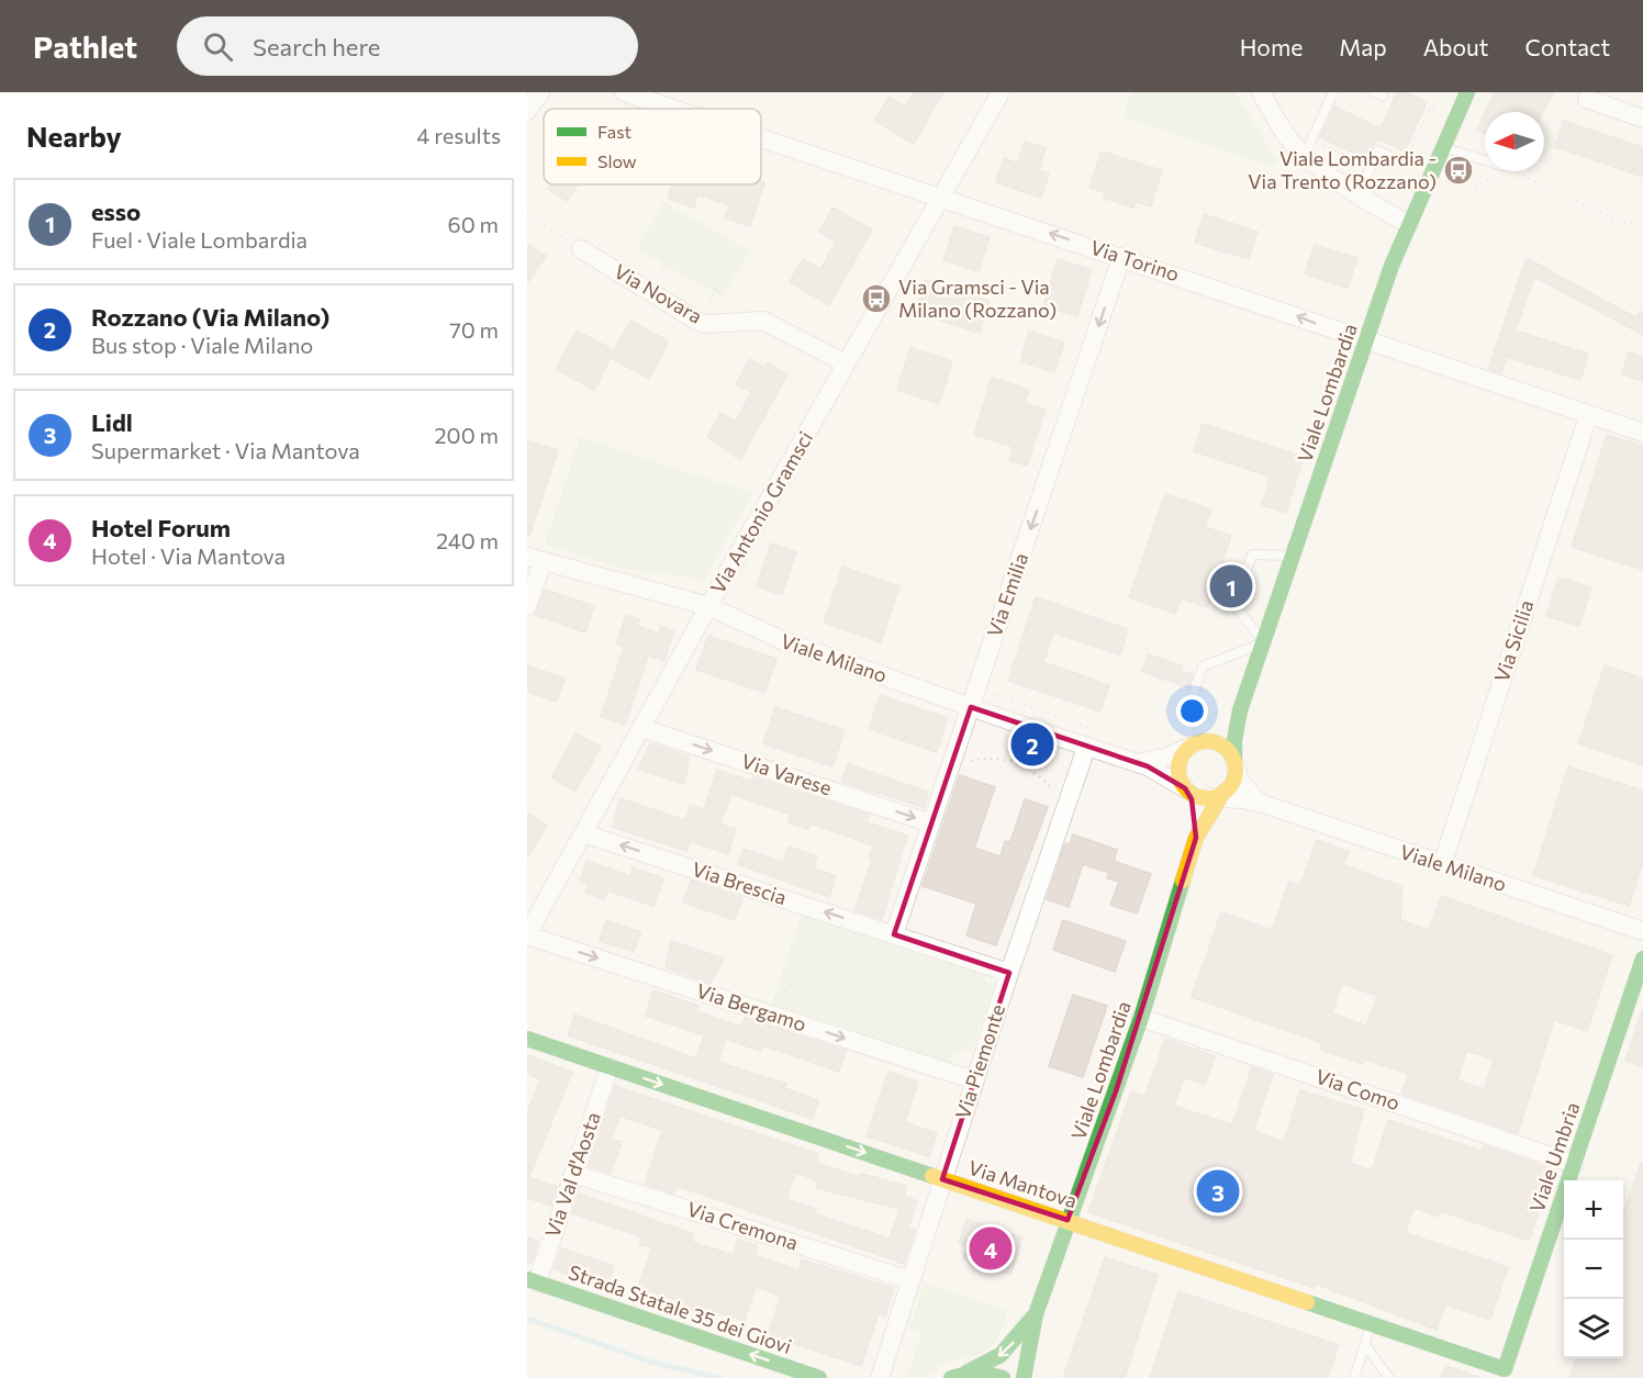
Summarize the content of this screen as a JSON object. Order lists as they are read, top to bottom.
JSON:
{
  "streets": {
    "street": [
      "Via Torino",
      "Via Novara",
      "Viale Lombardia",
      "Via Antonio Gramsci",
      "Via Emilia",
      "Via Sicilia",
      "Viale Milano",
      "Via Varese",
      "Via Brescia",
      "Via Bergamo",
      "Via Piemonte",
      "Via Como",
      "Viale Umbria",
      "Via Val d'Aosta",
      "Via Mantova",
      "Via Cremona",
      "Strada Statale 35 dei Giovi"
    ]
  },
  "crossings": [
    ["Via Torino", "Viale Lombardia"],
    ["Via Torino", "Via Antonio Gramsci"],
    ["Via Torino", "Via Emilia"],
    ["Via Torino", "Via Sicilia"],
    ["Via Novara", "Via Antonio Gramsci"],
    ["Viale Lombardia", "Viale Milano"],
    ["Viale Lombardia", "Via Como"],
    ["Viale Lombardia", "Via Mantova"],
    ["Via Antonio Gramsci", "Viale Milano"],
    ["Via Antonio Gramsci", "Via Varese"],
    ["Via Antonio Gramsci", "Via Brescia"],
    ["Via Antonio Gramsci", "Via Bergamo"],
    ["Via Emilia", "Viale Milano"],
    ["Via Emilia", "Via Varese"],
    ["Via Emilia", "Via Brescia"],
    ["Via Sicilia", "Viale Milano"],
    ["Viale Milano", "Via Piemonte"],
    ["Via Brescia", "Via Piemonte"],
    ["Via Bergamo", "Via Piemonte"],
    ["Via Piemonte", "Via Mantova"],
    ["Via Piemonte", "Via Cremona"],
    ["Via Como", "Viale Umbria"],
    ["Viale Umbria", "Via Mantova"],
    ["Via Val d'Aosta", "Via Mantova"],
    ["Via Val d'Aosta", "Via Cremona"],
    ["Via Val d'Aosta", "Strada Statale 35 dei Giovi"]
  ],
  "one_way": [
    "Via Torino",
    "Via Emilia",
    "Via Varese",
    "Via Brescia",
    "Via Bergamo"
  ],
  "places": {
    "bus stop": ["Viale Lombardia - Via Trento (Rozzano)", "Via Gramsci - Via Milano (Rozzano)"]
  },
  "legend": ["Fast", "Slow"],
  "north": "left",
  "page": {
    "header": "Pathlet",
    "search": "Search here",
    "nav": [
      "Home",
      "Map",
      "About",
      "Contact"
    ],
    "heading": ["Nearby", "4 results"],
    "list": [
      {
        "mark": "1",
        "name": "esso",
        "note": "Fuel · Viale Lombardia",
        "value": "60 m"
      },
      {
        "mark": "2",
        "name": "Rozzano (Via Milano)",
        "note": "Bus stop · Viale Milano",
        "value": "70 m"
      },
      {
        "mark": "3",
        "name": "Lidl",
        "note": "Supermarket · Via Mantova",
        "value": "200 m"
      },
      {
        "mark": "4",
        "name": "Hotel Forum",
        "note": "Hotel · Via Mantova",
        "value": "240 m"
      }
    ],
    "pins": [
      "1",
      "2",
      "3",
      "4"
    ],
    "map_buttons": ["+", "−"]
  }
}
